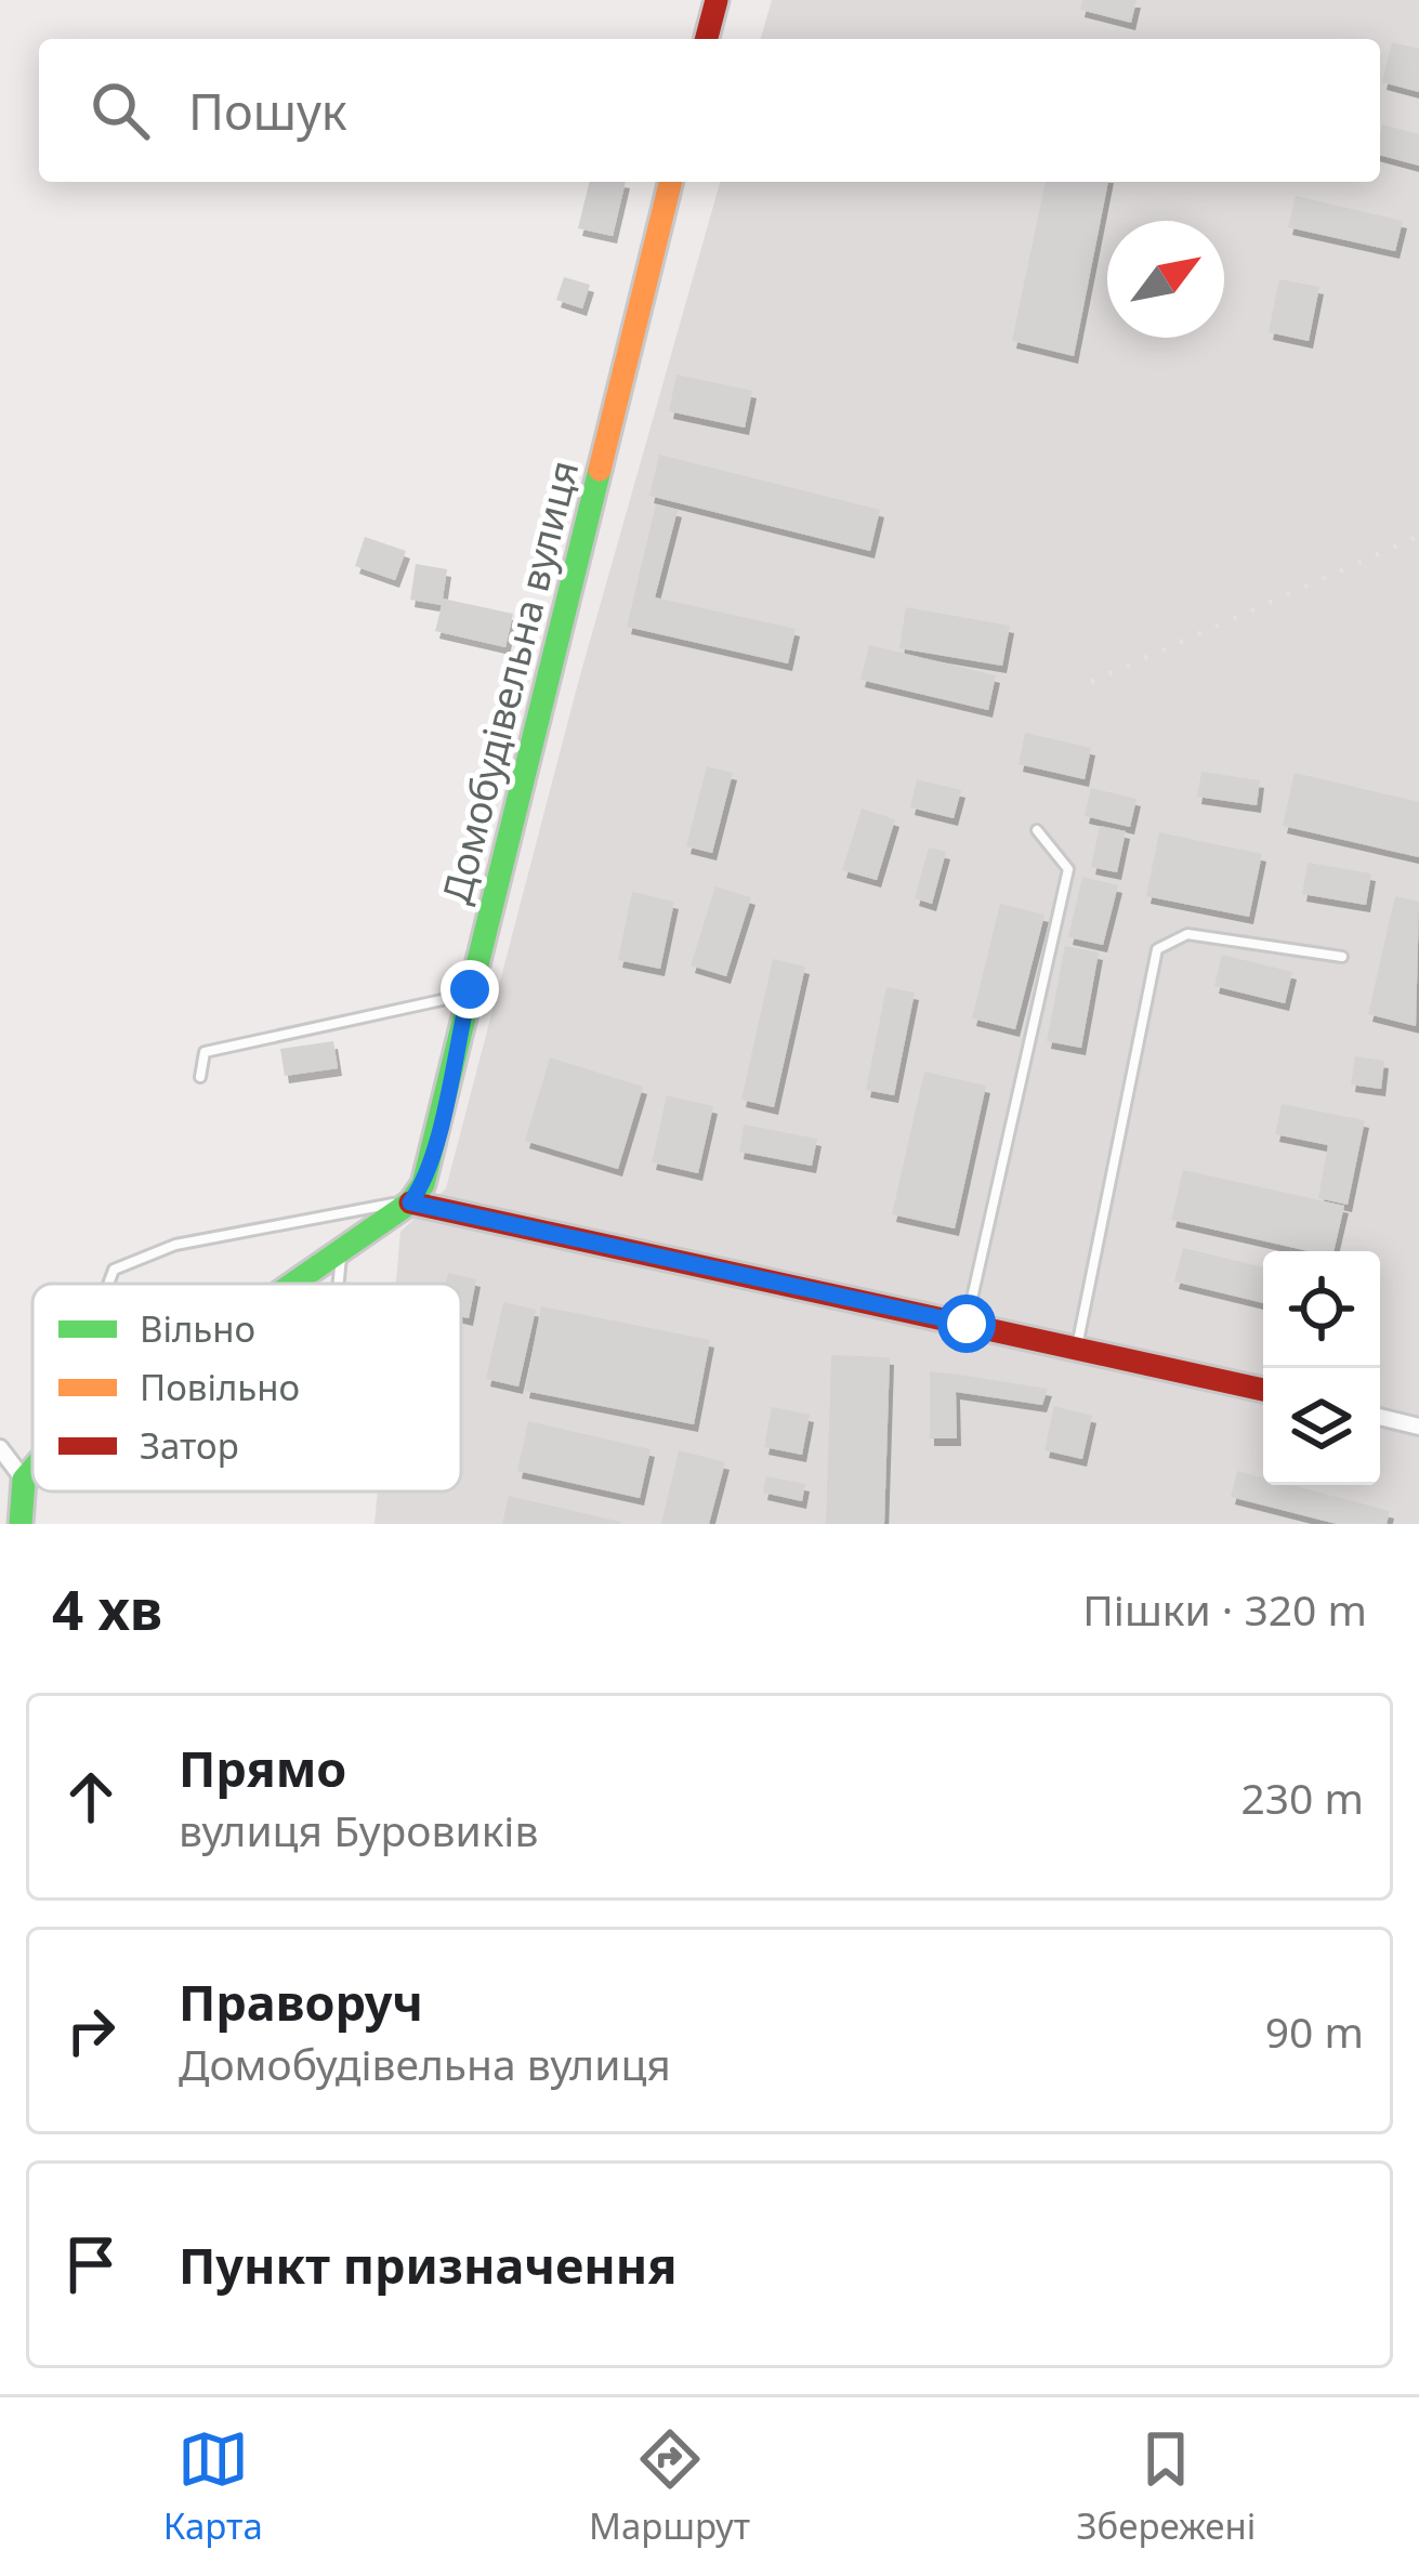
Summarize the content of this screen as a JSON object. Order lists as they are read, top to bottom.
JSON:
{
  "streets": {
    "street": ["Домобудівельна вулиця"]
  },
  "legend": ["Вільно", "Повільно", "Затор"],
  "north": "top right",
  "page": {
    "search": "Пошук",
    "heading": ["4 хв", "Пішки · 320 m"],
    "list": [
      ["Прямо", "вулиця Буровиків", "230 m"],
      ["Праворуч", "Домобудівельна вулиця", "90 m"],
      "Пункт призначення"
    ],
    "nav": ["Карта", "Маршрут", "Збережені"]
  }
}
